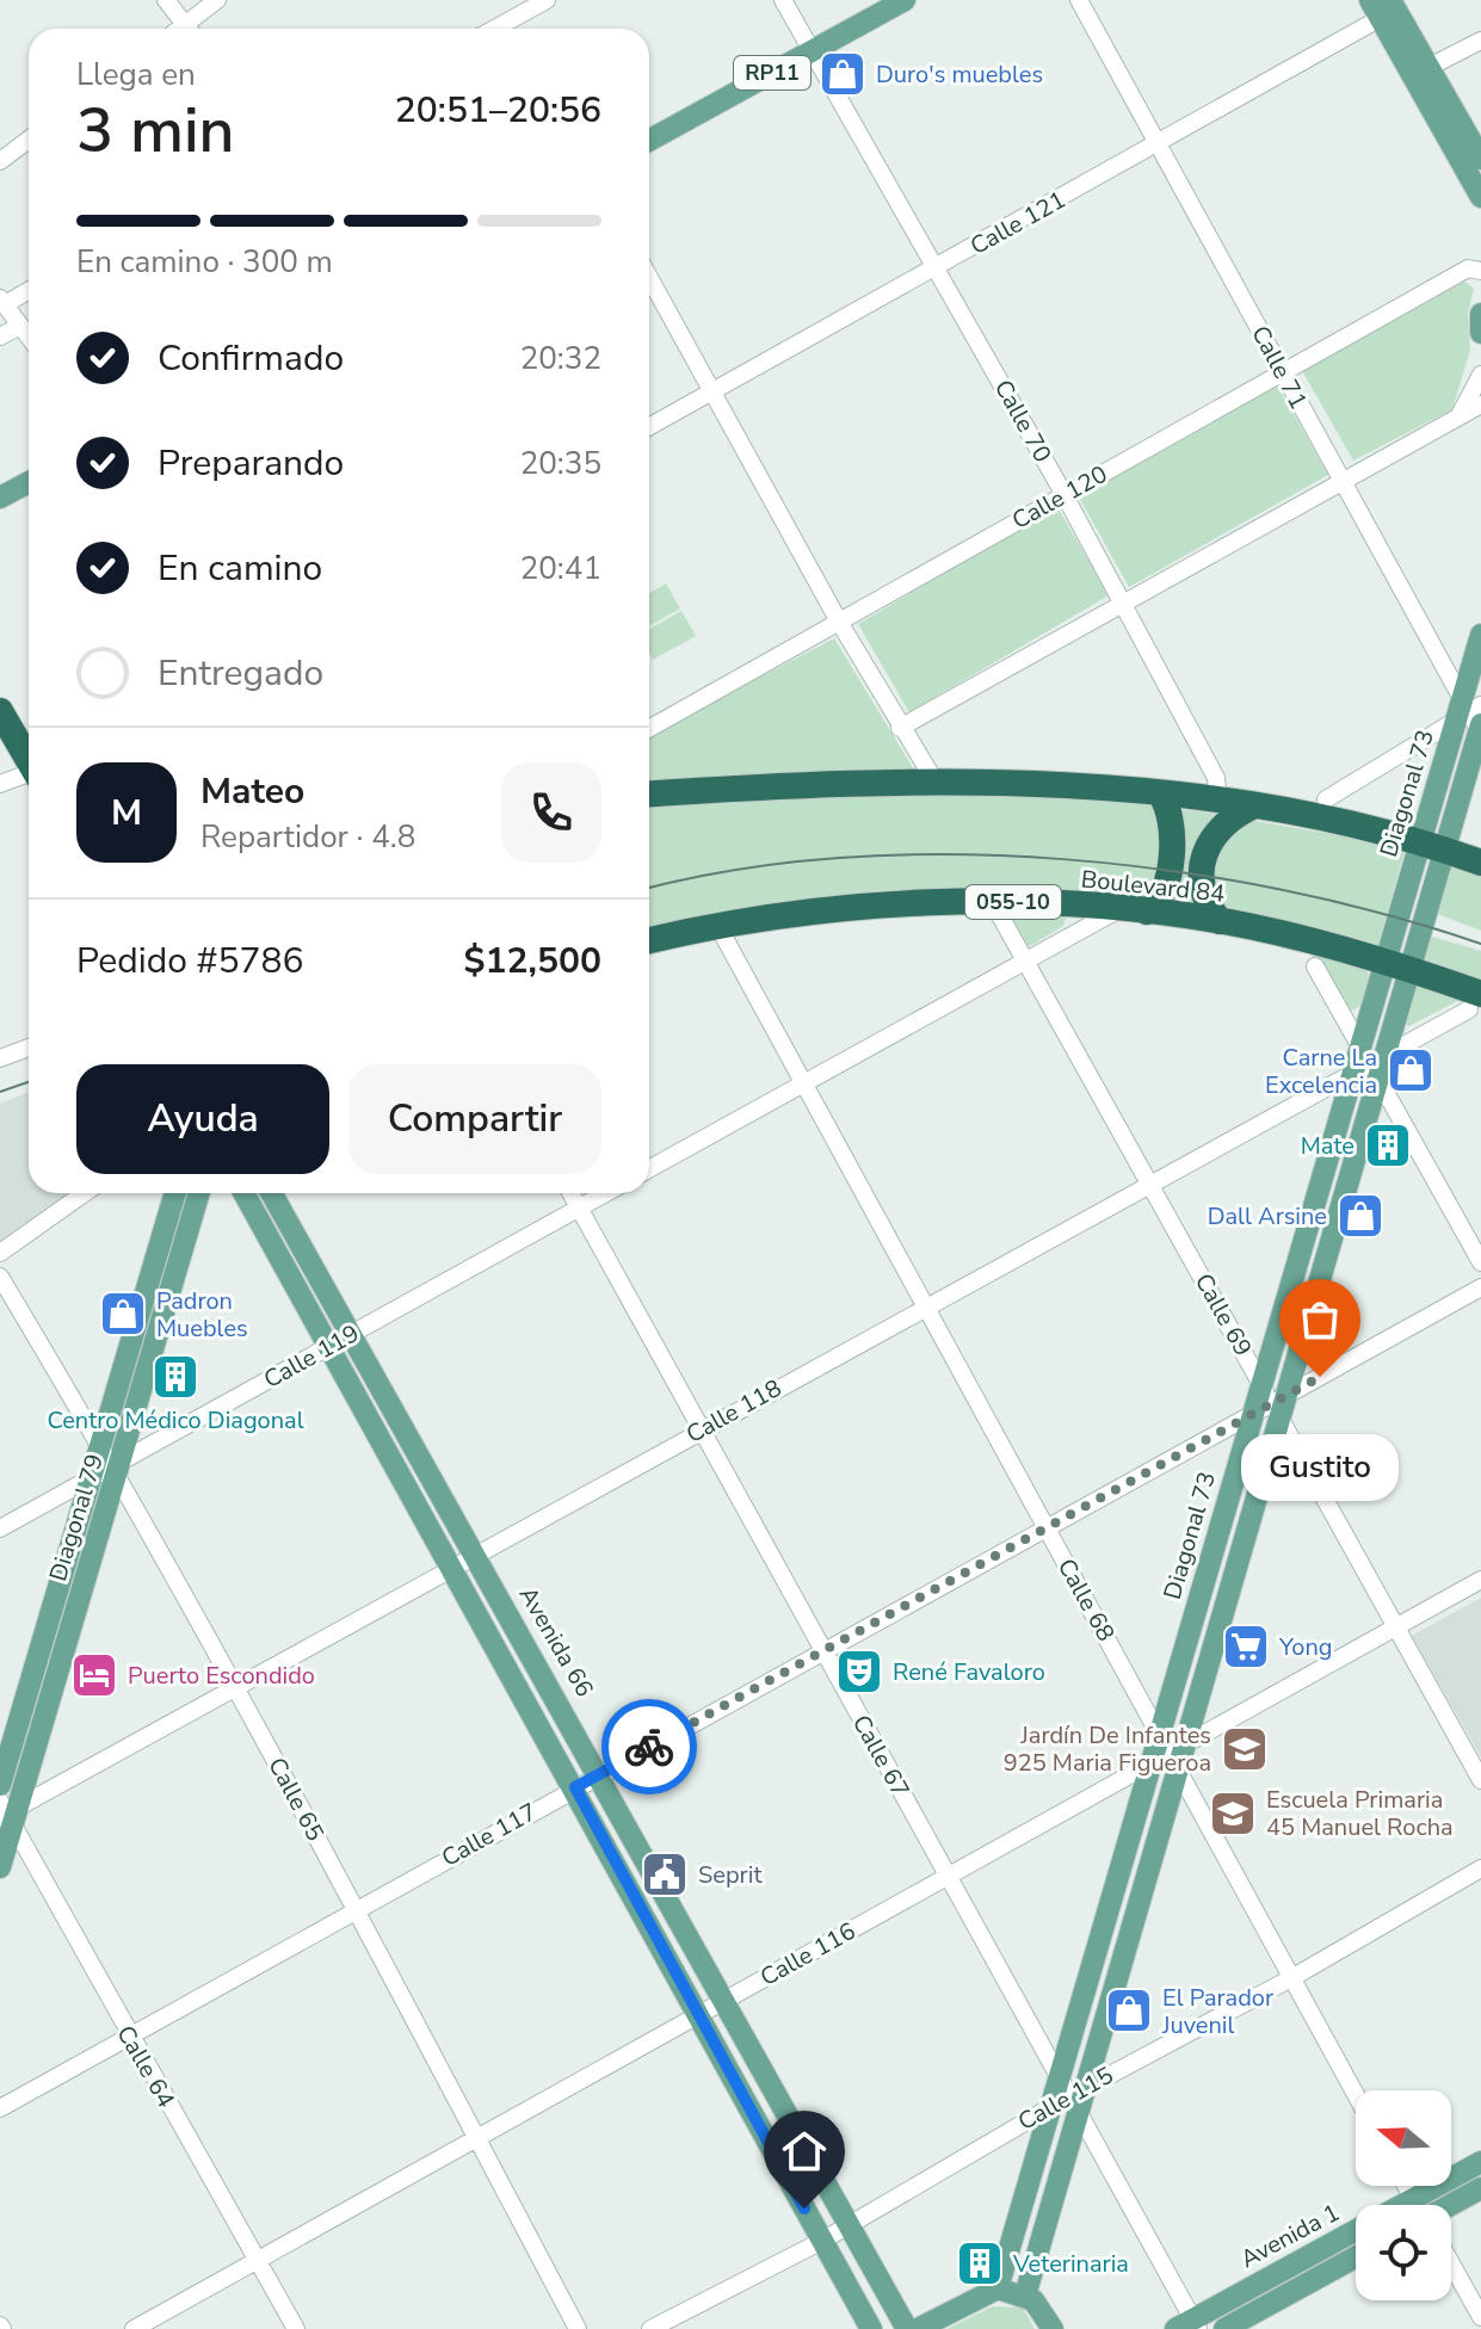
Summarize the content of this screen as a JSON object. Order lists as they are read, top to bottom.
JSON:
{
  "streets": {
    "highway": ["Boulevard 84", "055-10"],
    "main road": [
      "RP11",
      "Diagonal 73",
      "Diagonal 79",
      "Avenida 66",
      "Avenida 1"
    ],
    "street": [
      "Calle 121",
      "Calle 71",
      "Calle 70",
      "Calle 120",
      "Calle 69",
      "Calle 119",
      "Calle 118",
      "Calle 68",
      "Calle 67",
      "Calle 65",
      "Calle 117",
      "Calle 116",
      "Calle 64",
      "Calle 115"
    ]
  },
  "crossings": [
    ["RP11", "Calle 70"],
    ["Calle 121", "Calle 71"],
    ["Calle 121", "Calle 70"],
    ["Calle 71", "Calle 120"],
    ["Calle 71", "Diagonal 73"],
    ["Calle 70", "Calle 120"],
    ["Diagonal 73", "Boulevard 84"],
    ["Diagonal 73", "Calle 69"],
    ["Diagonal 73", "Calle 118"],
    ["Diagonal 73", "Calle 68"],
    ["Diagonal 73", "Calle 67"],
    ["Diagonal 73", "Calle 117"],
    ["Diagonal 73", "Calle 116"],
    ["Diagonal 73", "Calle 115"],
    ["Boulevard 84", "Calle 69"],
    ["Boulevard 84", "Calle 118"],
    ["Boulevard 84", "Calle 68"],
    ["Calle 69", "Calle 118"],
    ["Calle 69", "Calle 117"],
    ["Calle 69", "Calle 116"],
    ["Calle 119", "Diagonal 79"],
    ["Calle 119", "Avenida 66"],
    ["Calle 119", "Calle 67"],
    ["Calle 119", "Calle 65"],
    ["Calle 118", "Diagonal 79"],
    ["Calle 118", "Calle 68"],
    ["Calle 118", "Avenida 66"],
    ["Calle 118", "Calle 67"],
    ["Calle 118", "Calle 65"],
    ["Calle 118", "Calle 64"],
    ["Diagonal 79", "Calle 65"],
    ["Diagonal 79", "Calle 64"],
    ["Calle 68", "Calle 117"],
    ["Calle 68", "Calle 116"],
    ["Calle 68", "Calle 115"],
    ["Avenida 66", "Calle 117"],
    ["Avenida 66", "Calle 116"],
    ["Avenida 66", "Calle 115"],
    ["Calle 67", "Calle 117"],
    ["Calle 67", "Calle 116"],
    ["Calle 67", "Calle 115"],
    ["Calle 67", "Avenida 1"],
    ["Calle 65", "Calle 117"],
    ["Calle 65", "Calle 116"],
    ["Calle 117", "Calle 64"],
    ["Calle 116", "Calle 64"]
  ],
  "places": {
    "shop": [
      "Duro's muebles",
      "Carne La Excelencia",
      "Dall Arsine",
      "Padron Muebles",
      "El Parador Juvenil"
    ],
    "building": ["Mate", "Centro Médico Diagonal", "Veterinaria"],
    "other": ["Gustito"],
    "supermarket": ["Yong"],
    "theatre": ["René Favaloro"],
    "hotel": ["Puerto Escondido"],
    "school or university": ["Jardín De Infantes 925 Maria Figueroa", "Escuela Primaria 45 Manuel Rocha"],
    "public building": ["Seprit"]
  },
  "north": "left",
  "page": {
    "heading": ["3 min", "Llega en", "20:51–20:56"],
    "panel": [
      "Mateo",
      "Repartidor · 4.8",
      "Pedido #5786",
      "$12,500"
    ],
    "bar": "En camino · 300 m",
    "list": [
      ["Confirmado", "20:32"],
      ["Preparando", "20:35"],
      ["En camino", "20:41"],
      "Entregado"
    ],
    "round": "M",
    "buttons": ["Ayuda", "Compartir"],
    "bubble": "Gustito"
  }
}
